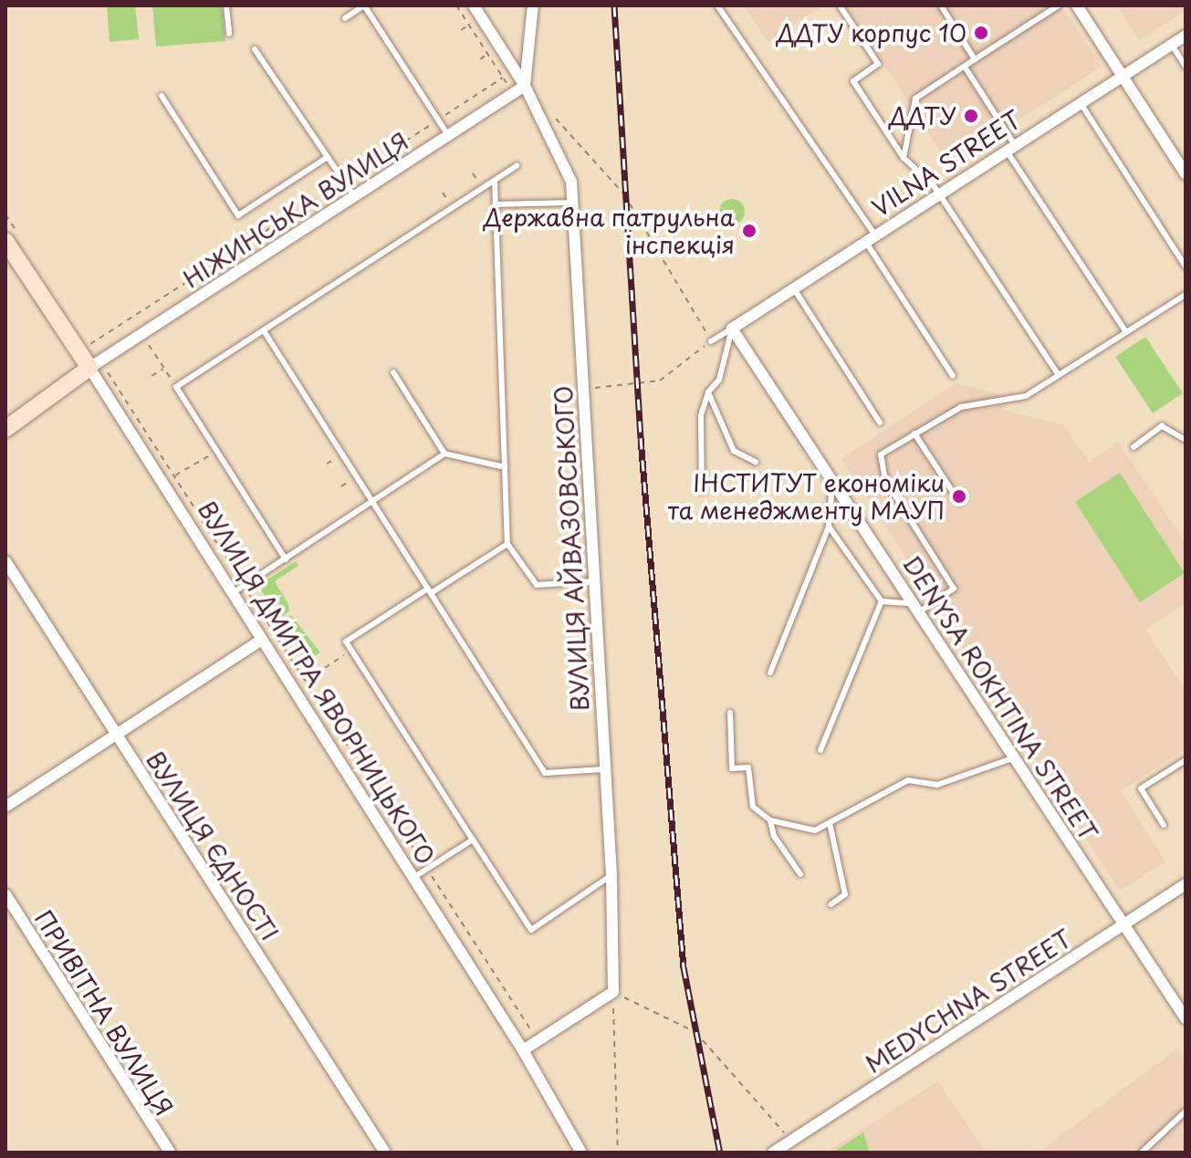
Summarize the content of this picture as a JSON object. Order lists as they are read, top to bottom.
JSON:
{
  "streets": {
    "street": [
      "VILNA STREET",
      "НІЖИНСЬКА ВУЛИЦЯ",
      "ВУЛИЦЯ АЙВАЗОВСЬКОГО",
      "ВУЛИЦЯ ДМИТРА ЯВОРНИЦЬКОГО",
      "DENYSA ROKHTINA STREET",
      "ВУЛИЦЯ ЄДНОСТІ",
      "MEDYCHNA STREET",
      "ПРИВІТНА ВУЛИЦЯ"
    ]
  },
  "crossings": [
    ["VILNA STREET", "DENYSA ROKHTINA STREET"],
    ["НІЖИНСЬКА ВУЛИЦЯ", "ВУЛИЦЯ АЙВАЗОВСЬКОГО"],
    ["НІЖИНСЬКА ВУЛИЦЯ", "ВУЛИЦЯ ДМИТРА ЯВОРНИЦЬКОГО"],
    ["DENYSA ROKHTINA STREET", "MEDYCHNA STREET"]
  ],
  "places": [
    "ДДТУ корпус 10",
    "ДДТУ",
    "Державна патрульна інспекція",
    "ІНСТИТУТ економіки та менеджменту МАУП"
  ]
}
